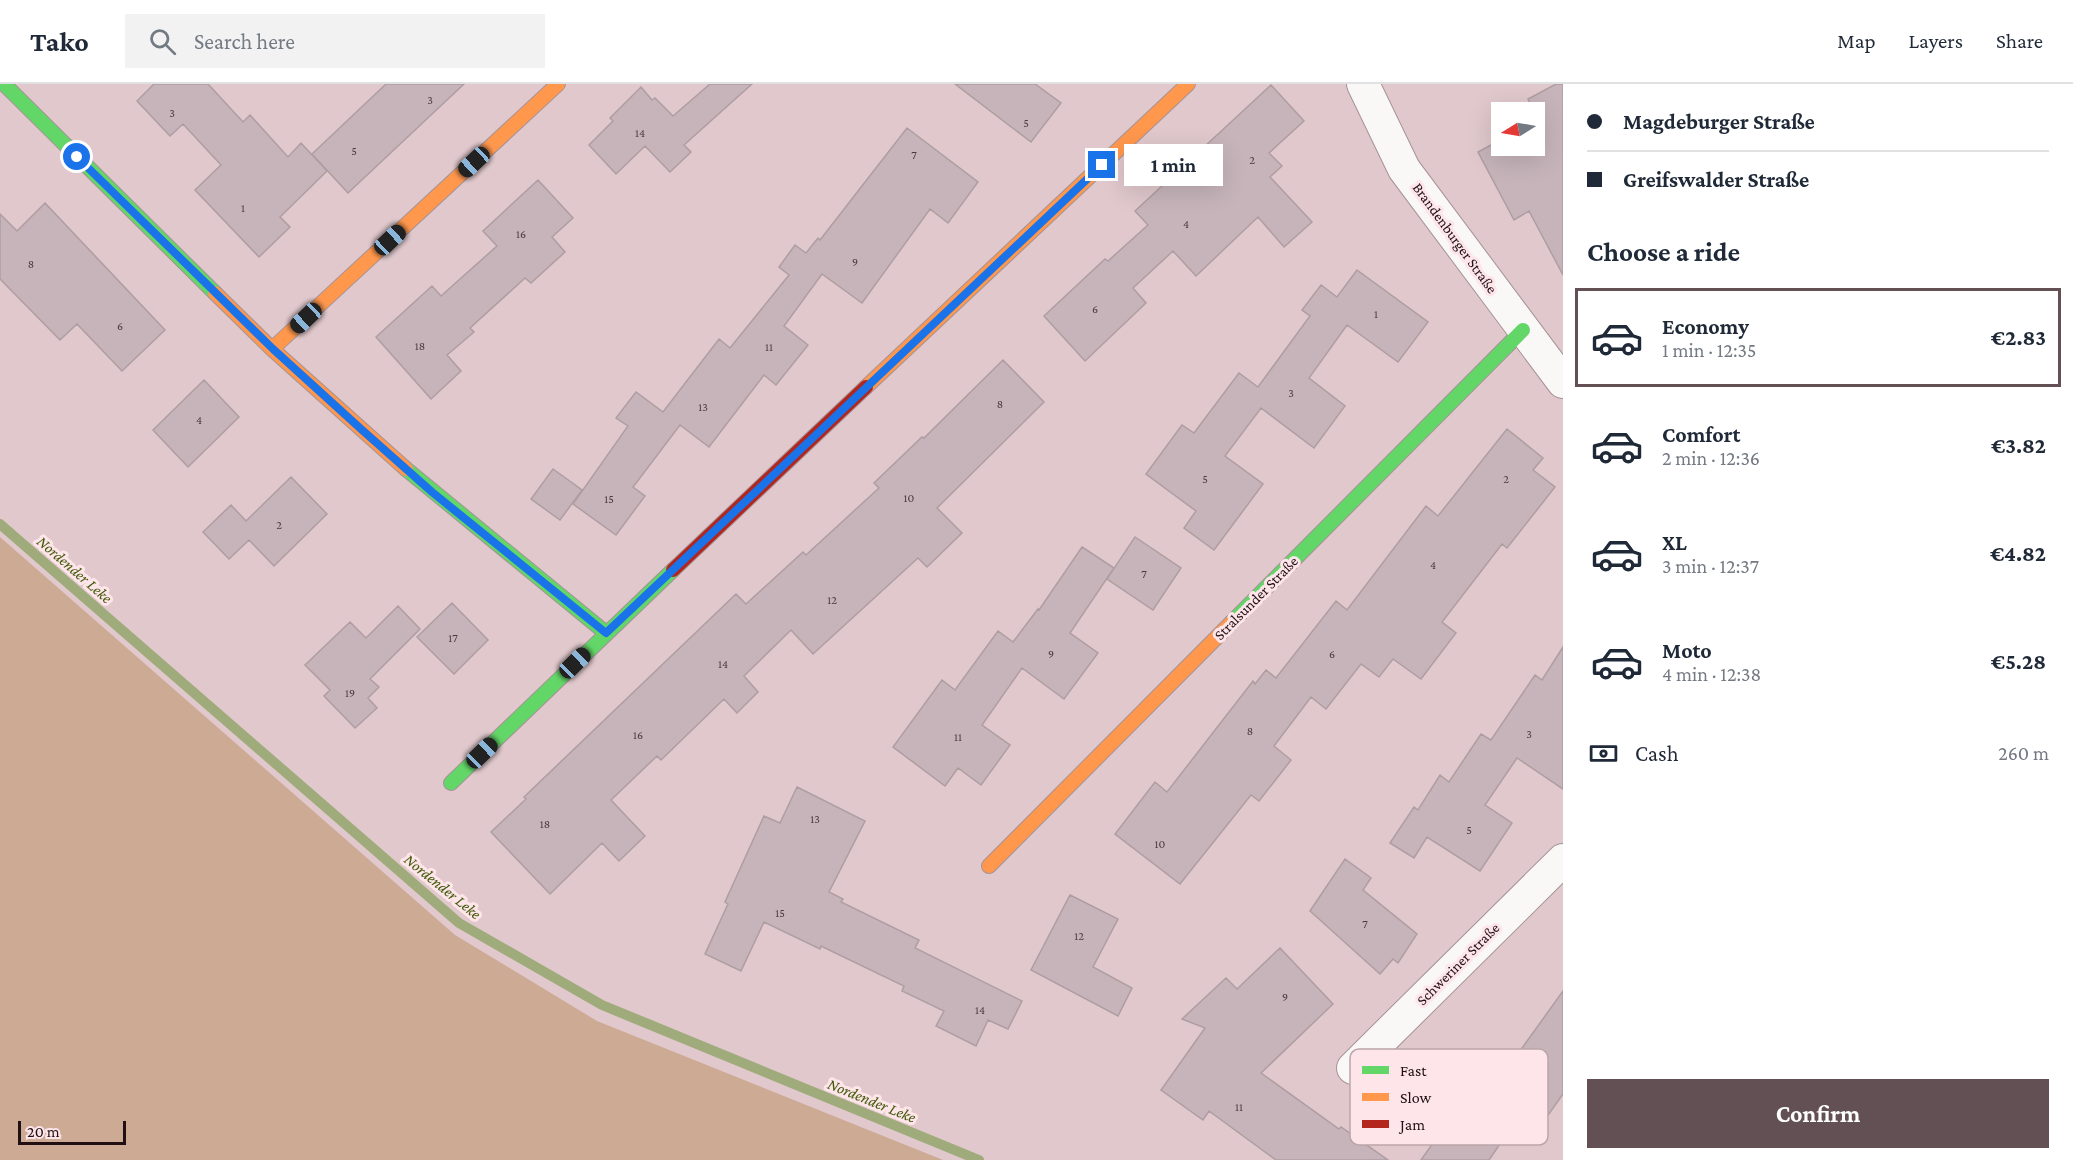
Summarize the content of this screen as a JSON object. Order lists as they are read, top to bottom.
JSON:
{
  "streets": {
    "street": ["Brandenburger Straße", "Stralsunder Straße", "Schweriner Straße"]
  },
  "crossings": [
    ["Brandenburger Straße", "Stralsunder Straße"]
  ],
  "water": ["Nordender Leke"],
  "house_numbers": [
    "3",
    "3",
    "5",
    "14",
    "5",
    "7",
    "2",
    "1",
    "4",
    "16",
    "9",
    "8",
    "6",
    "1",
    "6",
    "18",
    "11",
    "3",
    "8",
    "13",
    "4",
    "5",
    "2",
    "10",
    "15",
    "2",
    "4",
    "7",
    "12",
    "17",
    "9",
    "6",
    "14",
    "19",
    "8",
    "3",
    "16",
    "11",
    "13",
    "18",
    "5",
    "10",
    "15",
    "7",
    "12",
    "9",
    "14",
    "11"
  ],
  "legend": ["Fast", "Slow", "Jam"],
  "scale_bar": "20 m",
  "north": "left",
  "page": {
    "header": "Tako",
    "search": "Search here",
    "nav": ["Map", "Layers", "Share"],
    "banner": ["Magdeburger Straße", "Greifswalder Straße"],
    "bubble": "1 min",
    "heading": "Choose a ride",
    "list": [
      {
        "name": "Economy",
        "note": "1 min · 12:35",
        "value": "€2.83"
      },
      {
        "name": "Comfort",
        "note": "2 min · 12:36",
        "value": "€3.82"
      },
      {
        "name": "XL",
        "note": "3 min · 12:37",
        "value": "€4.82"
      },
      {
        "name": "Moto",
        "note": "4 min · 12:38",
        "value": "€5.28"
      }
    ],
    "pay": ["Cash", "260 m"],
    "buttons": "Confirm",
    "scale": "20 m"
  }
}
